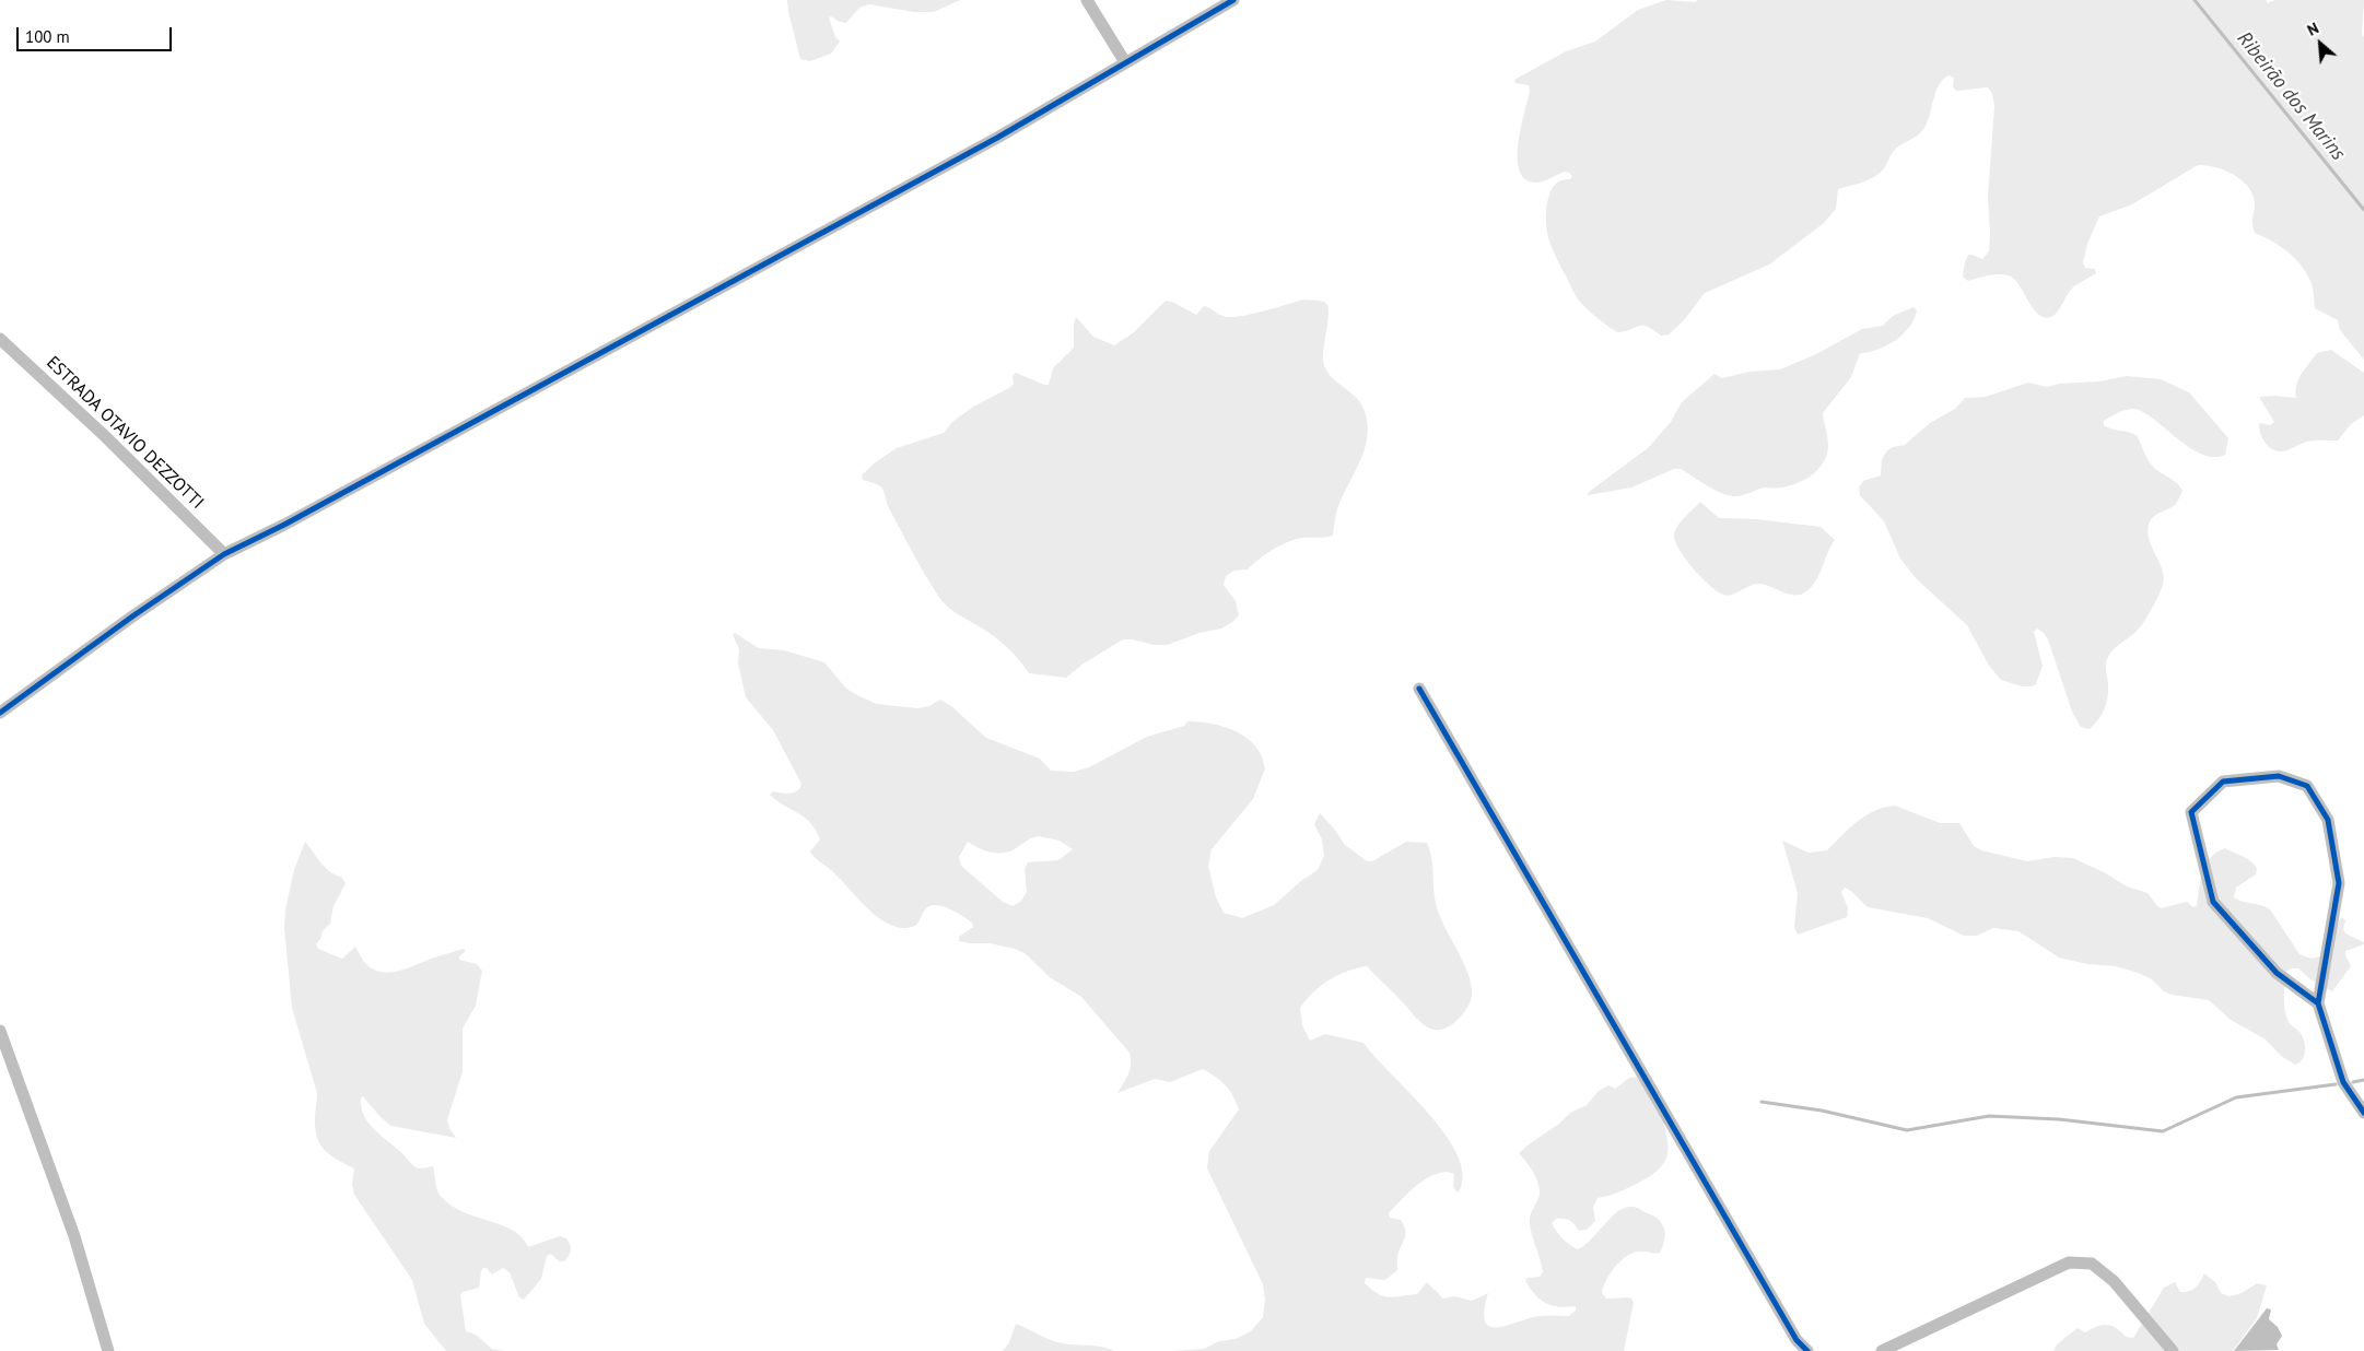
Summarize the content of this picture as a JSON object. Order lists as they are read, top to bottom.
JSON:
{
  "streets": {
    "street": ["ESTRADA OTAVIO DEZZOTTI"]
  },
  "water": ["Ribeirão dos Marins"],
  "scale_bar": "100 m",
  "north": "top left"
}
